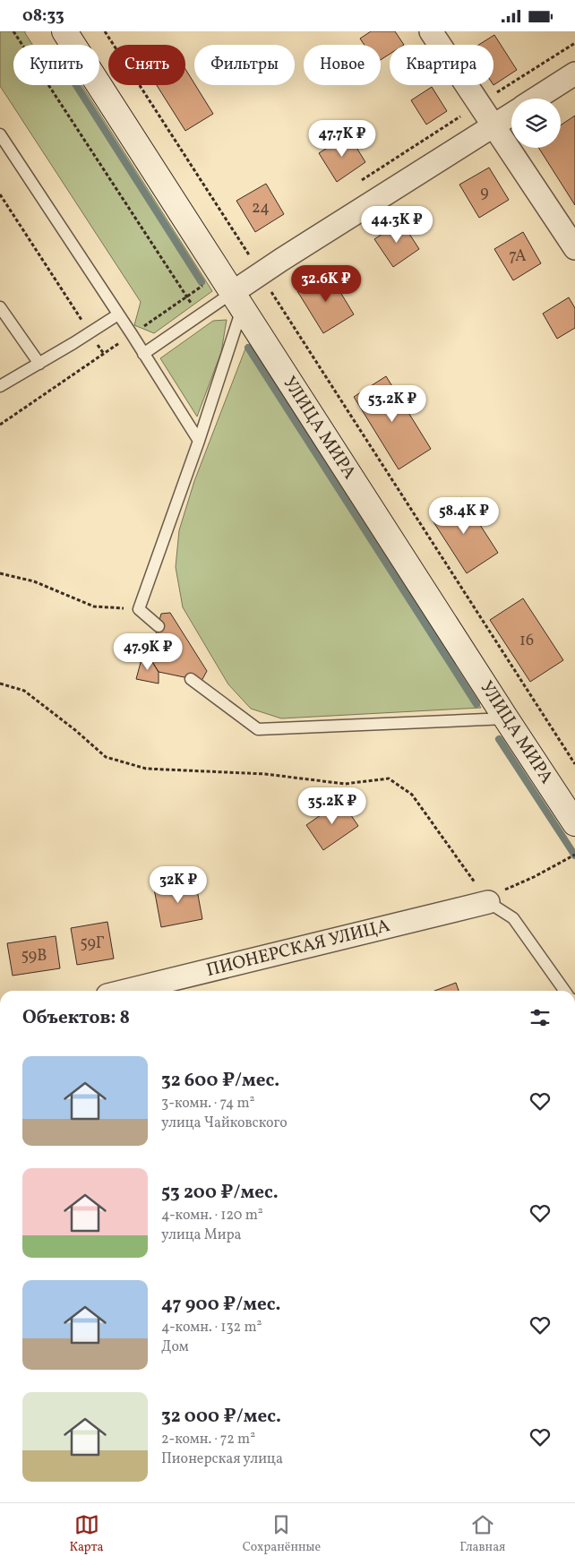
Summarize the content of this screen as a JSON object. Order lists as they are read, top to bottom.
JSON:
{
  "streets": {
    "main road": ["УЛИЦА МИРА"],
    "street": ["ПИОНЕРСКАЯ УЛИЦА"]
  },
  "house_numbers": [
    "9",
    "24",
    "7А",
    "16",
    "59Г",
    "59В"
  ],
  "page": {
    "status": "08:33",
    "chip": [
      "Купить",
      "Снять",
      "Фильтры",
      "Новое",
      "Квартира"
    ],
    "price": [
      "47.7K ₽",
      "44.3K ₽",
      "32.6K ₽",
      "53.2K ₽",
      "58.4K ₽",
      "47.9K ₽",
      "35.2K ₽",
      "32K ₽"
    ],
    "heading": "Объектов: 8",
    "list": [
      {
        "name": "32 600 ₽/мес.",
        "note": "3-комн. · 74 m² · улица Чайковского"
      },
      {
        "name": "53 200 ₽/мес.",
        "note": "4-комн. · 120 m² · улица Мира"
      },
      {
        "name": "47 900 ₽/мес.",
        "note": "4-комн. · 132 m² · Дом"
      },
      {
        "name": "32 000 ₽/мес.",
        "note": "2-комн. · 72 m² · Пионерская улица"
      }
    ],
    "tabs": ["Карта", "Сохранённые", "Главная"]
  }
}
